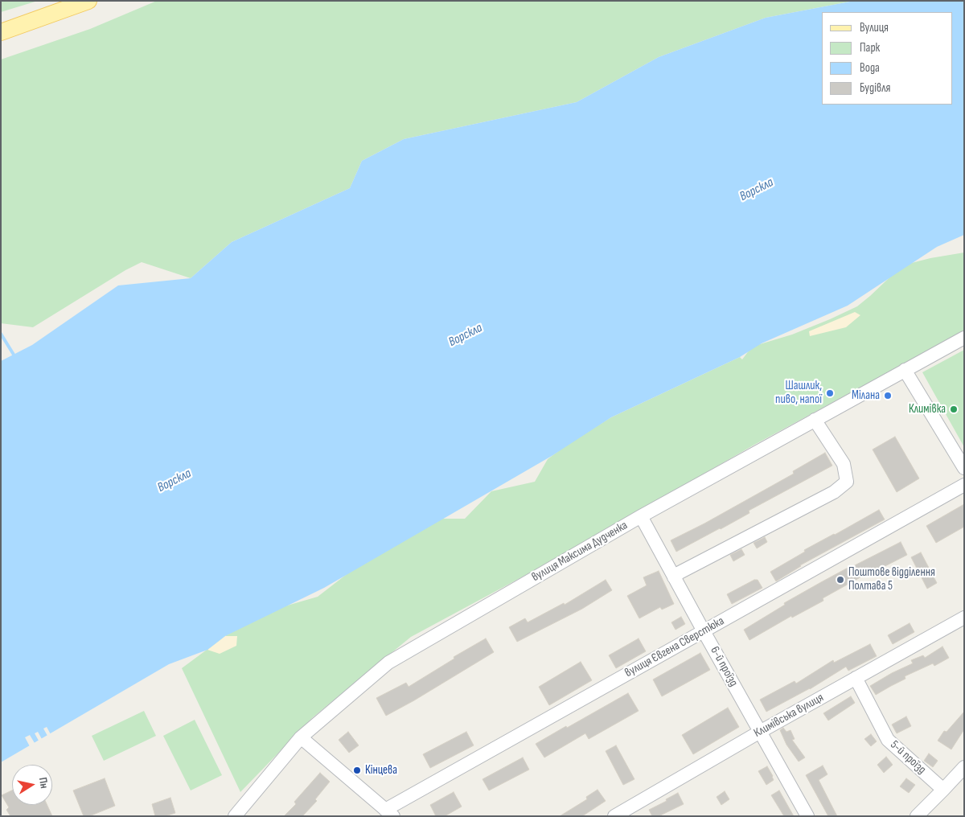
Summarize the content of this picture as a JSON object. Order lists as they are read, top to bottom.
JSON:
{
  "streets": {
    "street": [
      "вулиця Максима Дудченка",
      "вулиця Євгена Сверстюка",
      "6-й проїзд",
      "Климівська вулиця",
      "5-й проїзд"
    ]
  },
  "crossings": [
    ["вулиця Максима Дудченка", "6-й проїзд"],
    ["вулиця Євгена Сверстюка", "6-й проїзд"],
    ["6-й проїзд", "Климівська вулиця"],
    ["Климівська вулиця", "5-й проїзд"]
  ],
  "water": ["Ворскла"],
  "places": [
    "Шашлик, пиво, напої",
    "Мілана",
    "Климівка",
    "Поштове відділення Полтава 5",
    "Кінцева"
  ],
  "legend": [
    "Вулиця",
    "Парк",
    "Вода",
    "Будівля"
  ],
  "north": "right"
}
